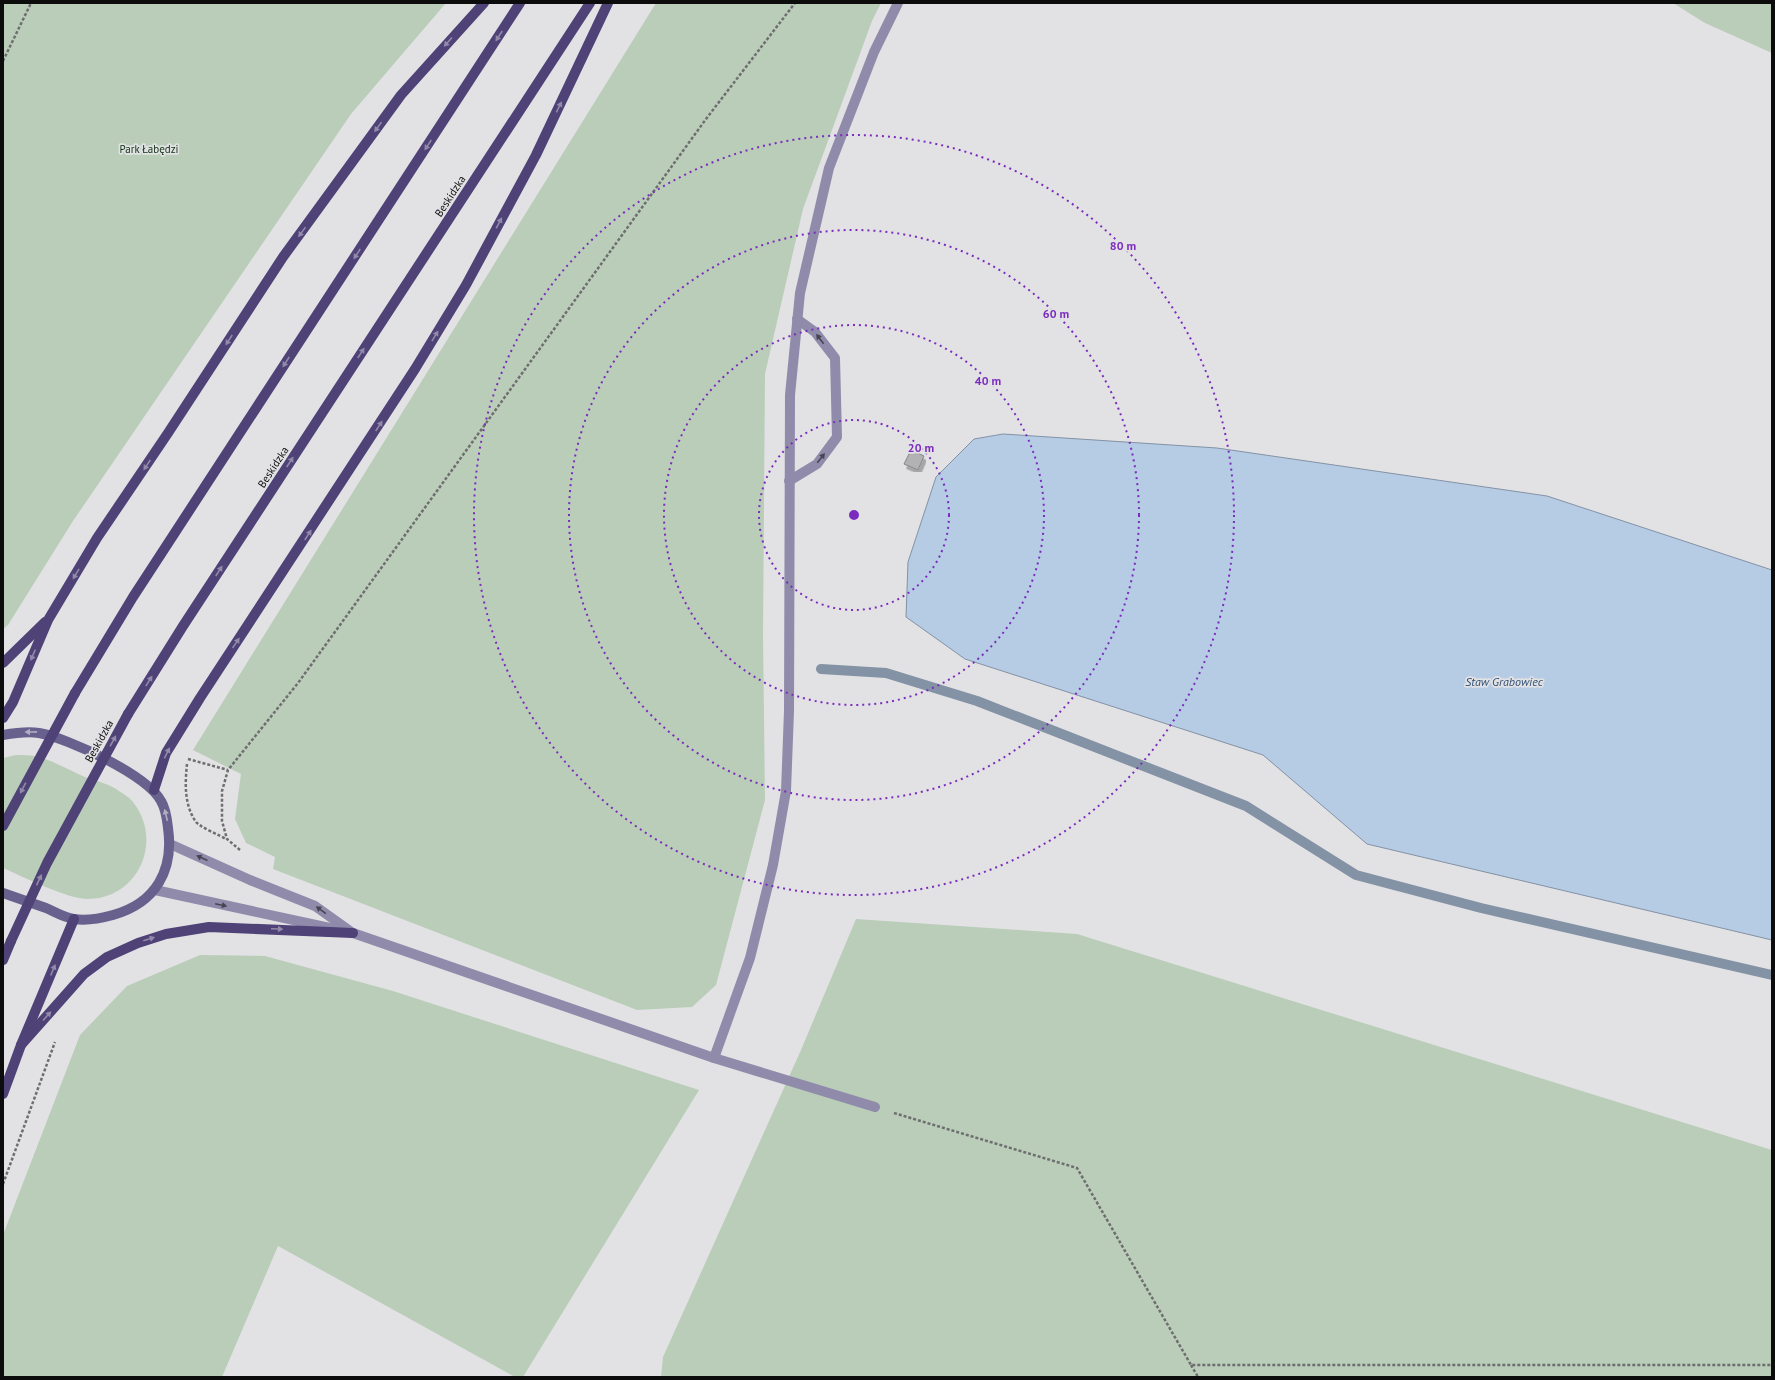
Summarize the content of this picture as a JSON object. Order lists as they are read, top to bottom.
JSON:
{
  "streets": {
    "main road": ["Beskidzka"]
  },
  "water": ["Staw Grabowiec"],
  "parks": ["Park Łabędzi"],
  "rings": [
    "80 m",
    "60 m",
    "40 m",
    "20 m"
  ]
}
